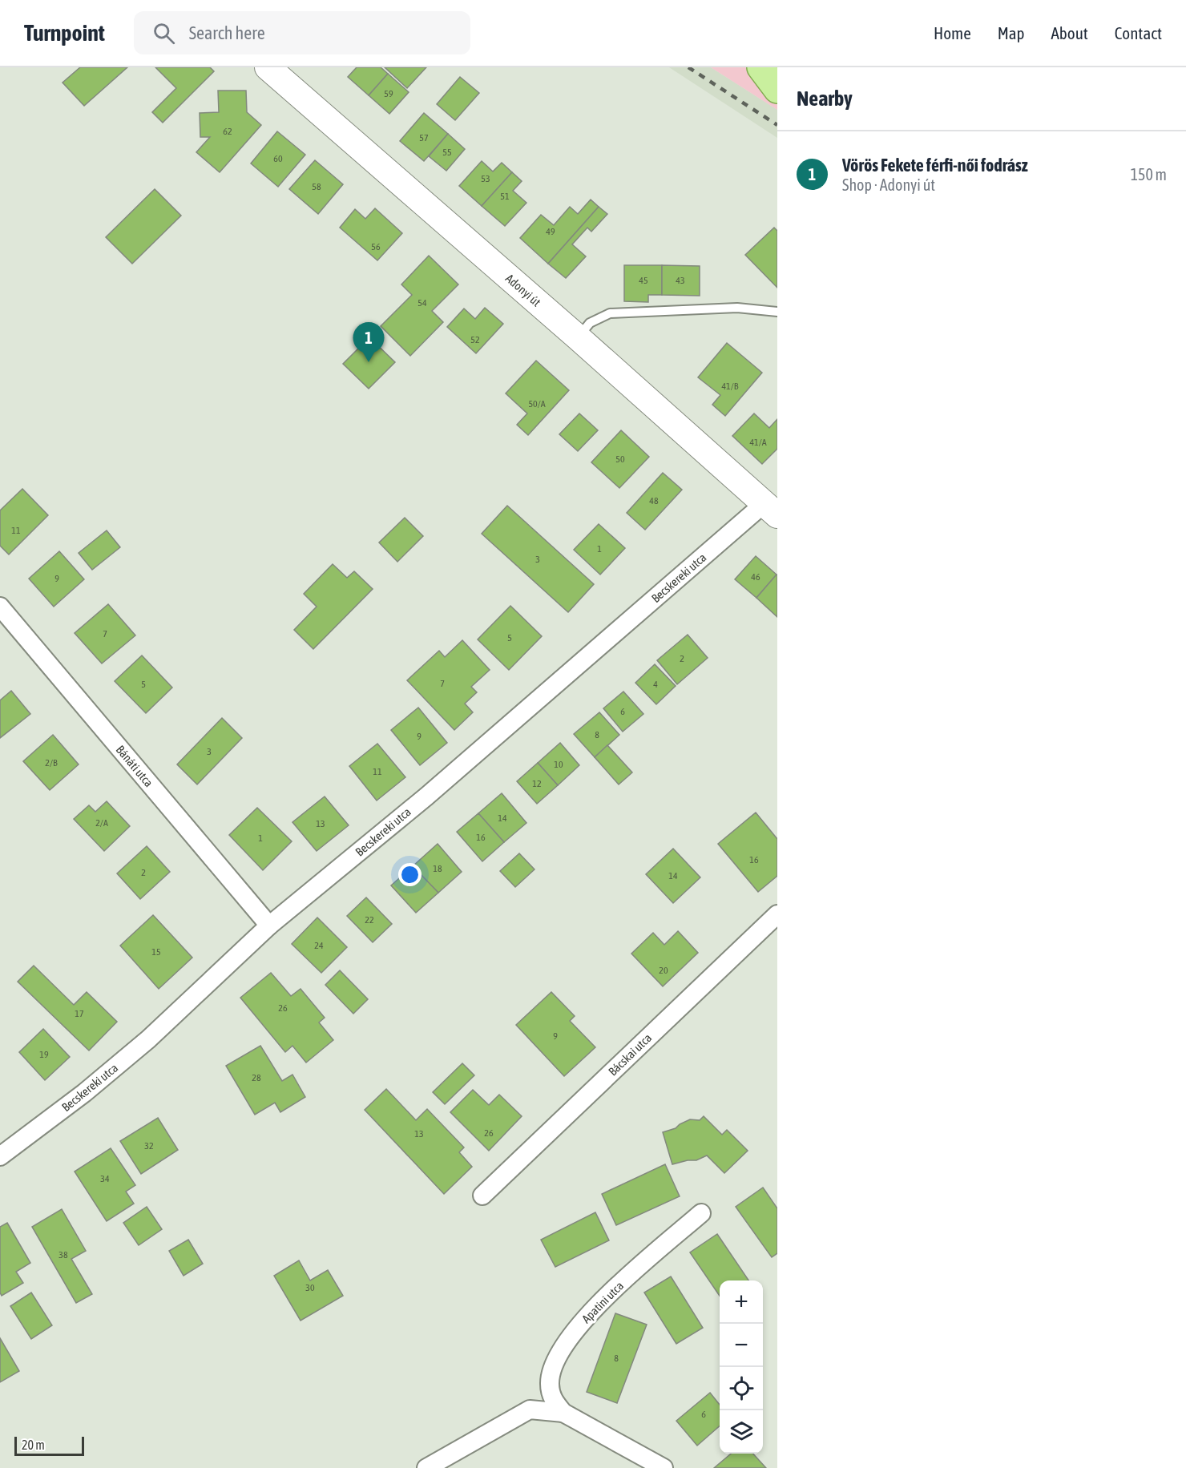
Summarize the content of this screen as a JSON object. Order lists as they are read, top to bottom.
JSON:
{
  "streets": {
    "street": [
      "Adonyi út",
      "Becskereki utca",
      "Bánáti utca",
      "Bácskai utca",
      "Apatini utca"
    ]
  },
  "crossings": [
    ["Adonyi út", "Becskereki utca"],
    ["Becskereki utca", "Bánáti utca"]
  ],
  "house_numbers": [
    "59",
    "62",
    "57",
    "55",
    "60",
    "53",
    "58",
    "51",
    "49",
    "56",
    "45",
    "43",
    "54",
    "52",
    "41/B",
    "50/A",
    "41/A",
    "50",
    "48",
    "11",
    "1",
    "3",
    "46",
    "9",
    "7",
    "5",
    "2",
    "7",
    "5",
    "4",
    "6",
    "8",
    "9",
    "3",
    "2/B",
    "10",
    "11",
    "12",
    "14",
    "2/A",
    "13",
    "16",
    "1",
    "16",
    "18",
    "2",
    "14",
    "22",
    "24",
    "15",
    "20",
    "26",
    "17",
    "9",
    "19",
    "28",
    "26",
    "13",
    "32",
    "34",
    "38",
    "30",
    "8",
    "6"
  ],
  "scale_bar": "20 m",
  "page": {
    "header": "Turnpoint",
    "search": "Search here",
    "nav": [
      "Home",
      "Map",
      "About",
      "Contact"
    ],
    "heading": "Nearby",
    "list": [
      {
        "mark": "1",
        "name": "Vörös Fekete férfi-női fodrász",
        "note": "Shop · Adonyi út",
        "value": "150 m"
      }
    ],
    "pins": "1",
    "map_buttons": ["+", "−"],
    "scale": "20 m"
  }
}
